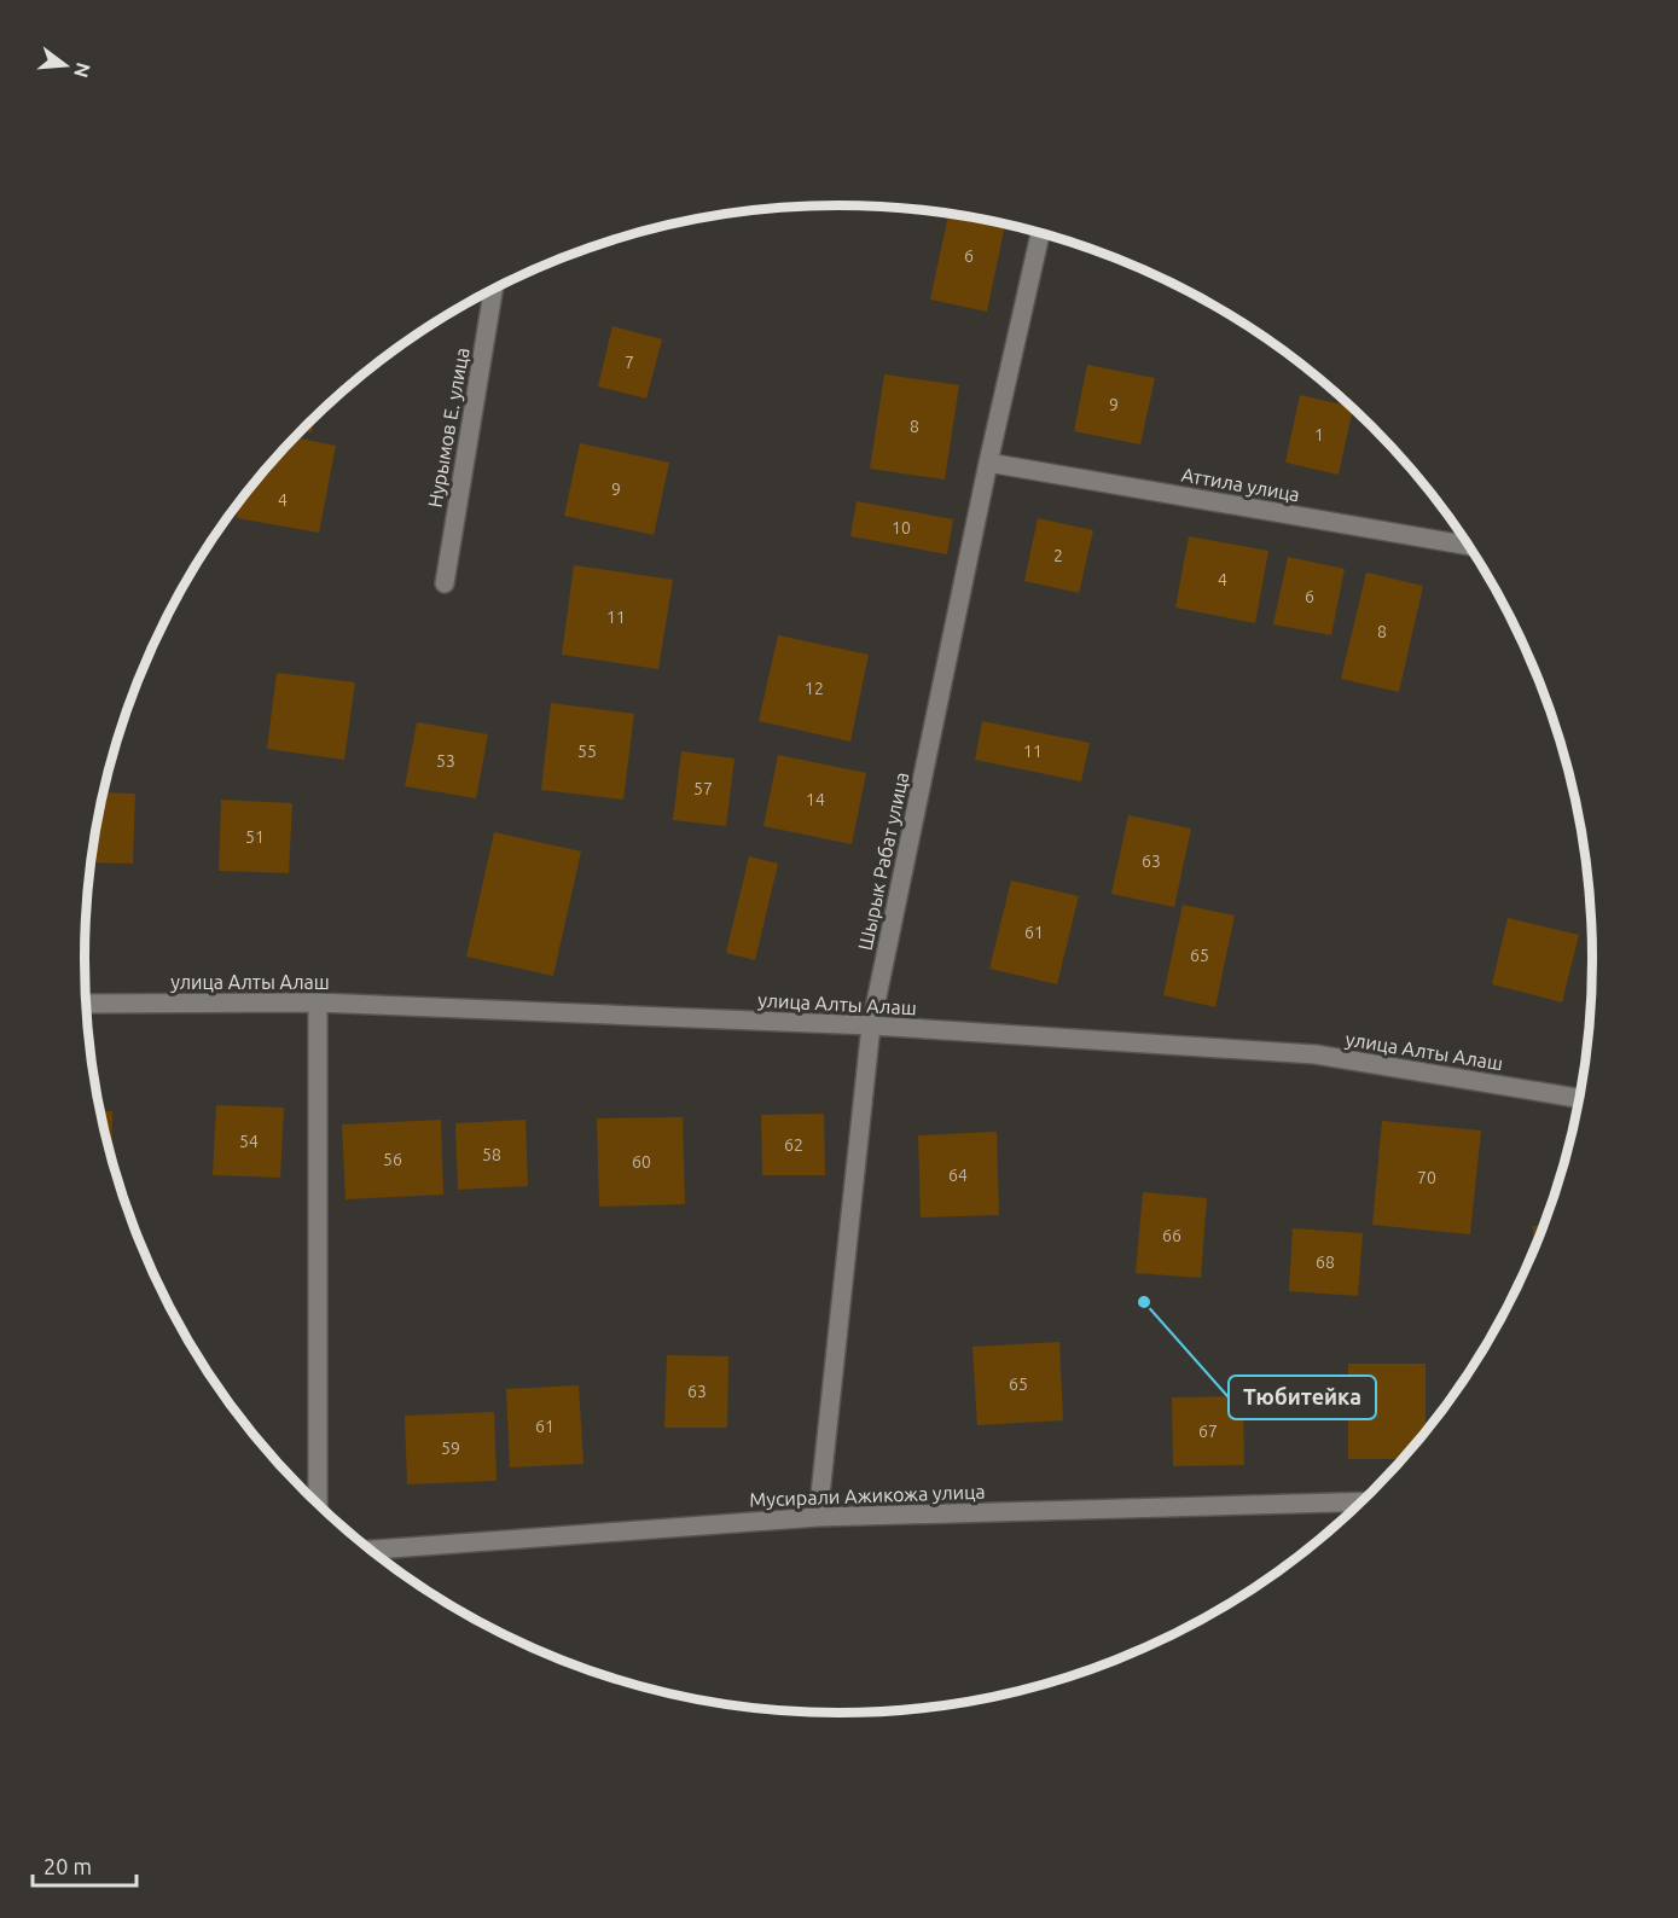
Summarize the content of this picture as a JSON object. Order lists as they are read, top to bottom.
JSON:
{
  "streets": {
    "street": [
      "Нурымов Е. улица",
      "Аттила улица",
      "Шырык Рабат улица",
      "улица Алты Алаш",
      "Мусирали Ажикожа улица"
    ]
  },
  "crossings": [
    ["Аттила улица", "Шырык Рабат улица"],
    ["Шырык Рабат улица", "улица Алты Алаш"],
    ["Шырык Рабат улица", "Мусирали Ажикожа улица"]
  ],
  "places": ["Тюбитейка"],
  "house_numbers": [
    "6",
    "7",
    "9",
    "8",
    "1",
    "9",
    "4",
    "10",
    "2",
    "4",
    "6",
    "11",
    "8",
    "12",
    "55",
    "11",
    "53",
    "57",
    "14",
    "51",
    "63",
    "61",
    "65",
    "54",
    "62",
    "58",
    "56",
    "60",
    "64",
    "70",
    "66",
    "68",
    "65",
    "63",
    "61",
    "67",
    "59"
  ],
  "scale_bar": "20 m",
  "north": "right"
}
